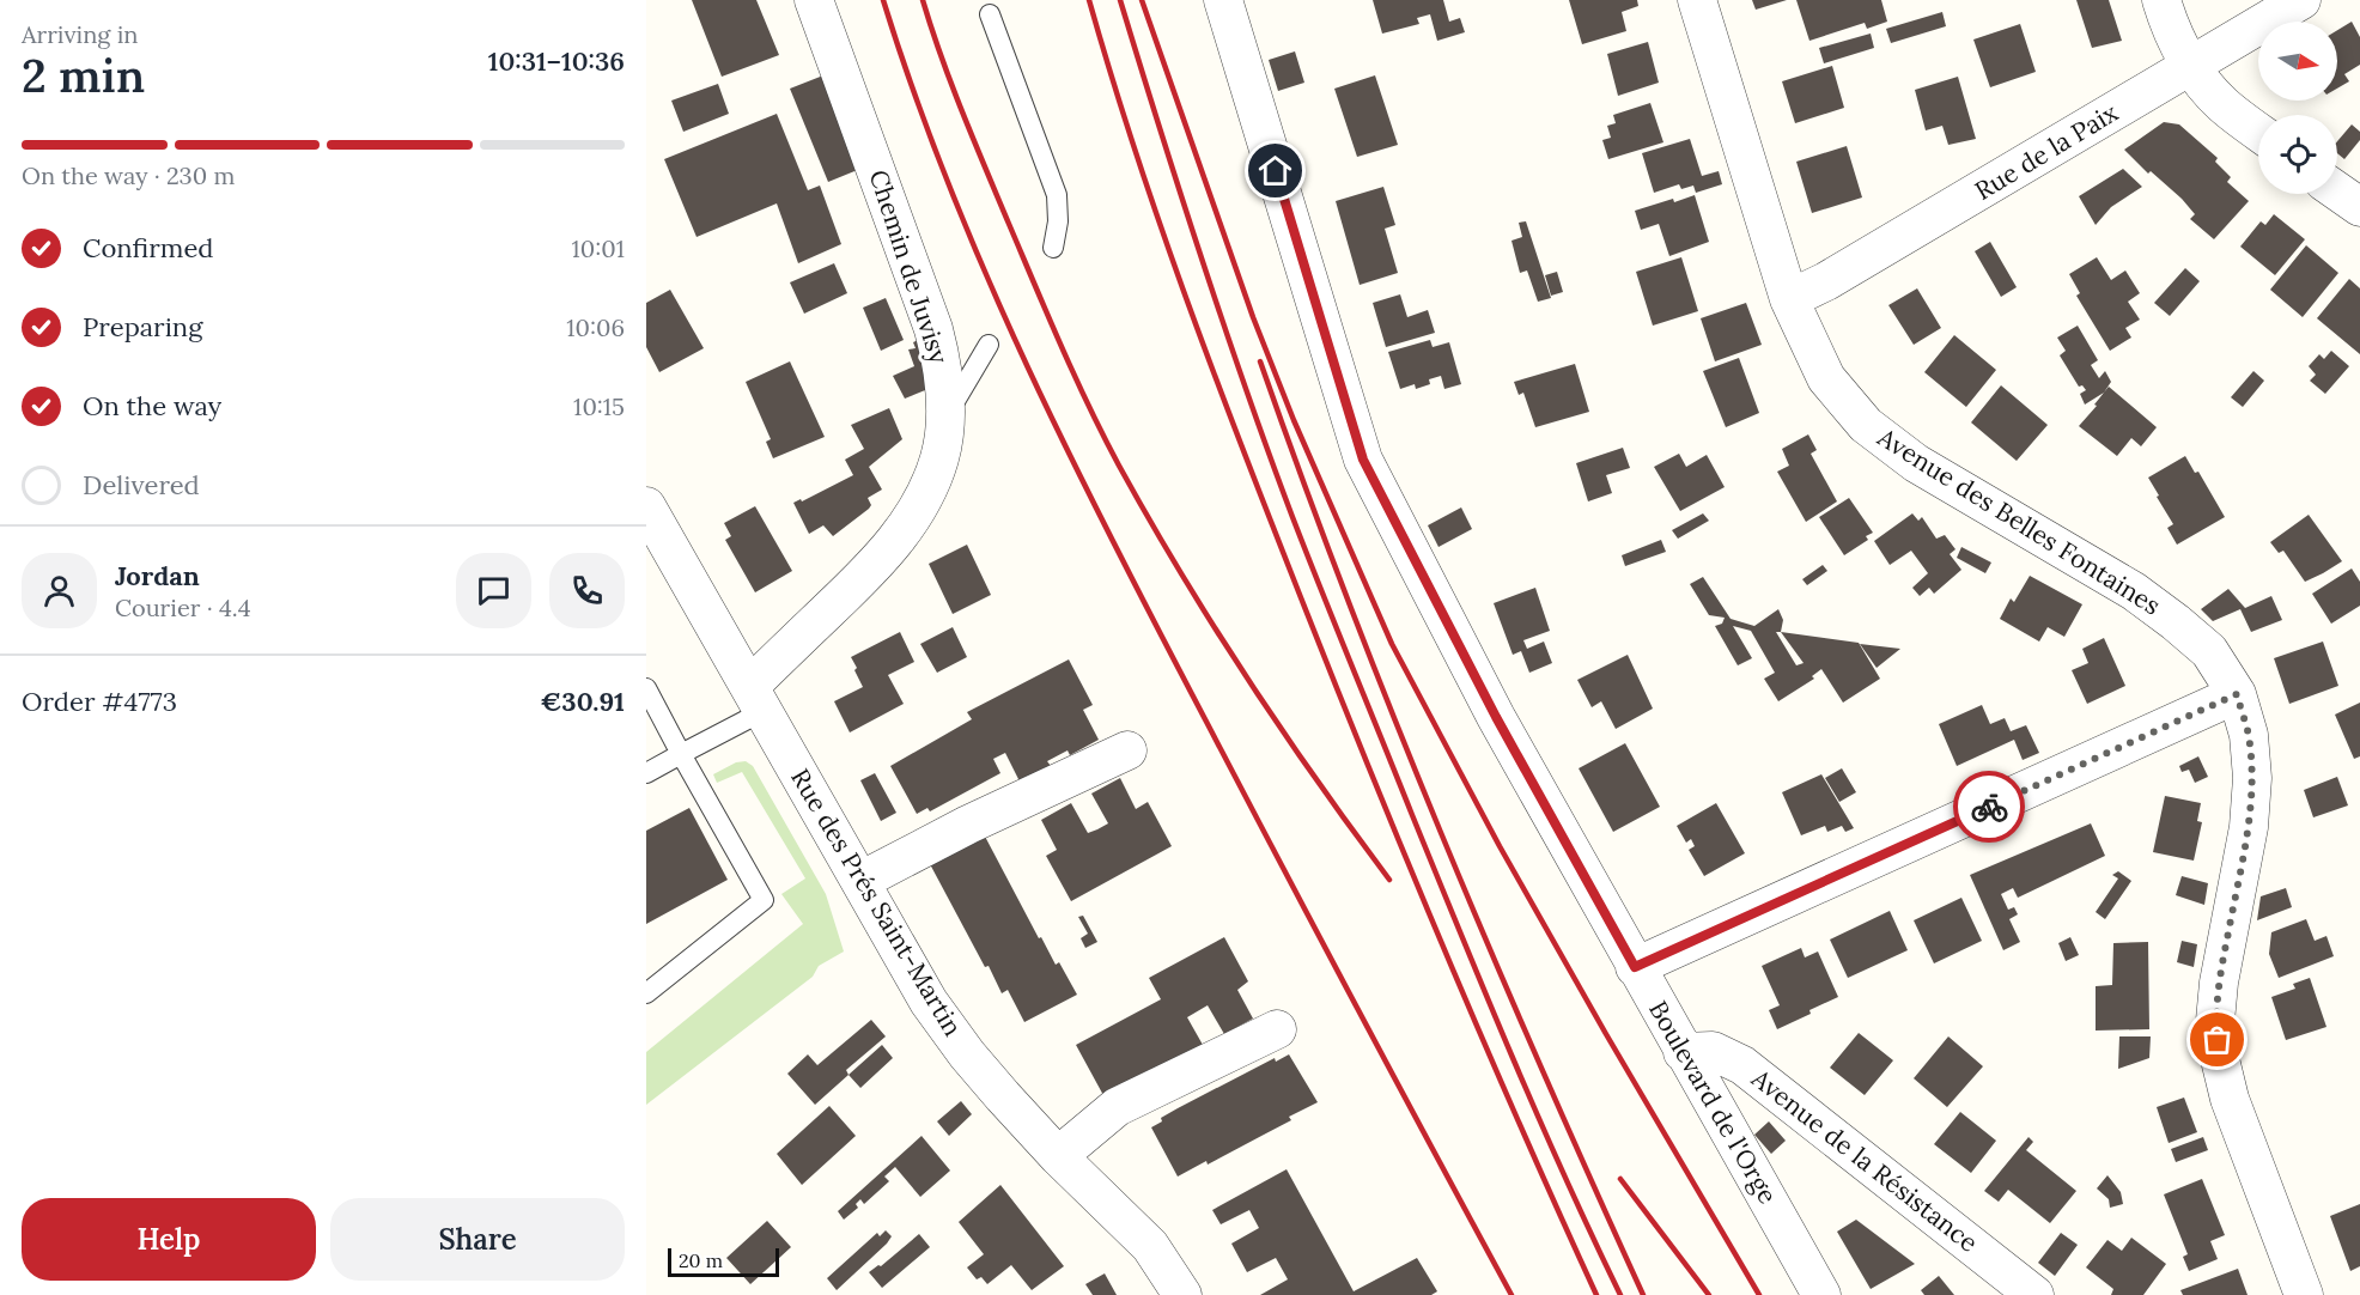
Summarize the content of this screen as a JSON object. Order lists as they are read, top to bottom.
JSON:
{
  "streets": {
    "street": [
      "Rue de la Paix",
      "Chemin de Juvisy",
      "Avenue des Belles Fontaines",
      "Rue des Prés Saint-Martin",
      "Boulevard de l'Orge",
      "Avenue de la Résistance"
    ]
  },
  "crossings": [
    ["Rue de la Paix", "Avenue des Belles Fontaines"],
    ["Chemin de Juvisy", "Rue des Prés Saint-Martin"],
    ["Boulevard de l'Orge", "Avenue de la Résistance"]
  ],
  "scale_bar": "20 m",
  "north": "right",
  "page": {
    "heading": ["2 min", "Arriving in", "10:31–10:36"],
    "panel": [
      "Jordan",
      "Courier · 4.4",
      "Order #4773",
      "€30.91"
    ],
    "bar": "On the way · 230 m",
    "list": [
      ["Confirmed", "10:01"],
      ["Preparing", "10:06"],
      ["On the way", "10:15"],
      "Delivered"
    ],
    "buttons": ["Help", "Share"],
    "scale": "20 m"
  }
}
